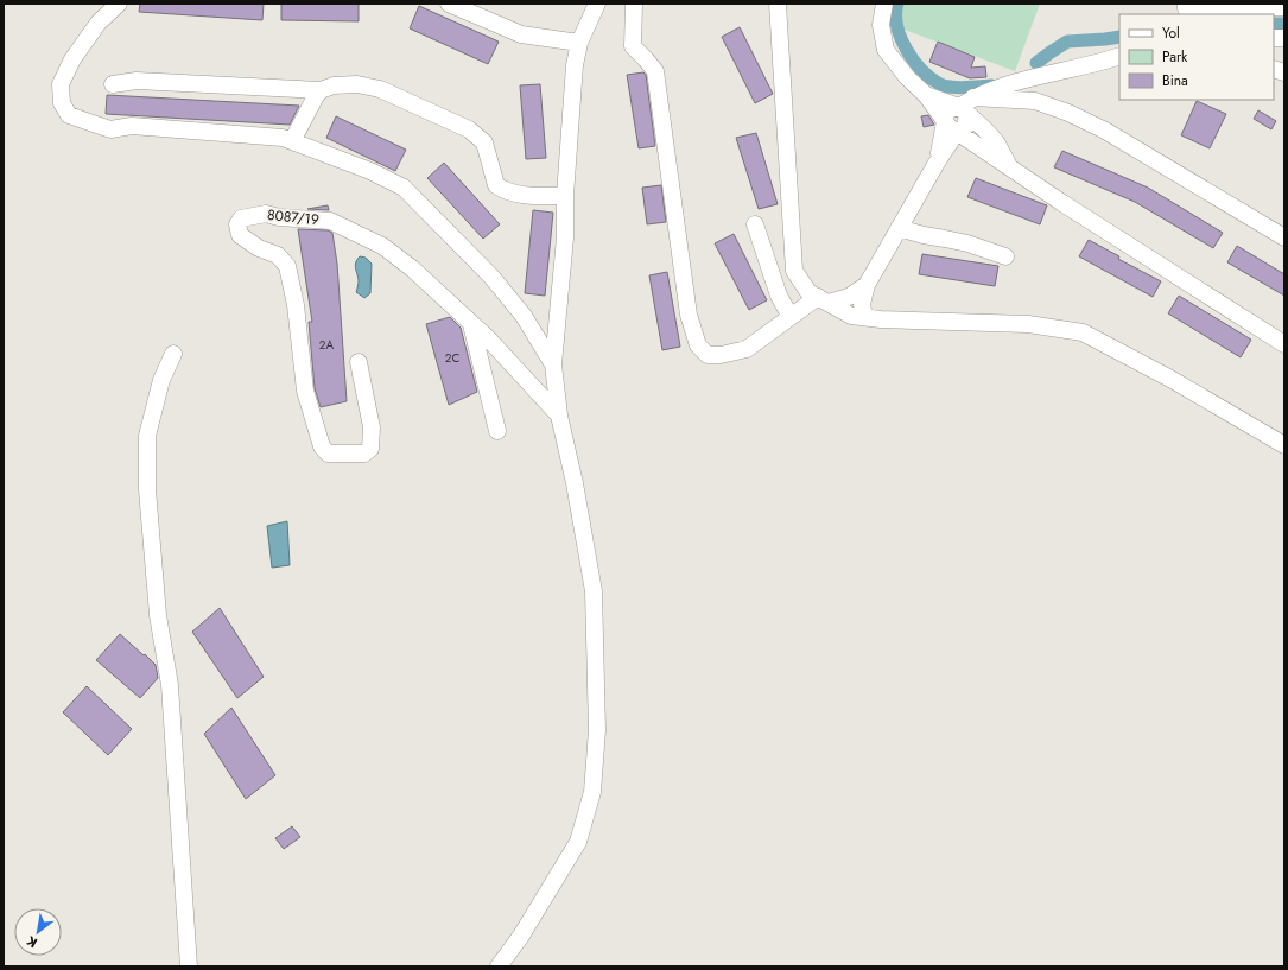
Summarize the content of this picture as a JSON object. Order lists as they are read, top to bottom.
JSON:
{
  "streets": {
    "street": ["8087/19"]
  },
  "house_numbers": ["2A", "2C"],
  "legend": ["Yol", "Park", "Bina"],
  "north": "bottom left"
}
